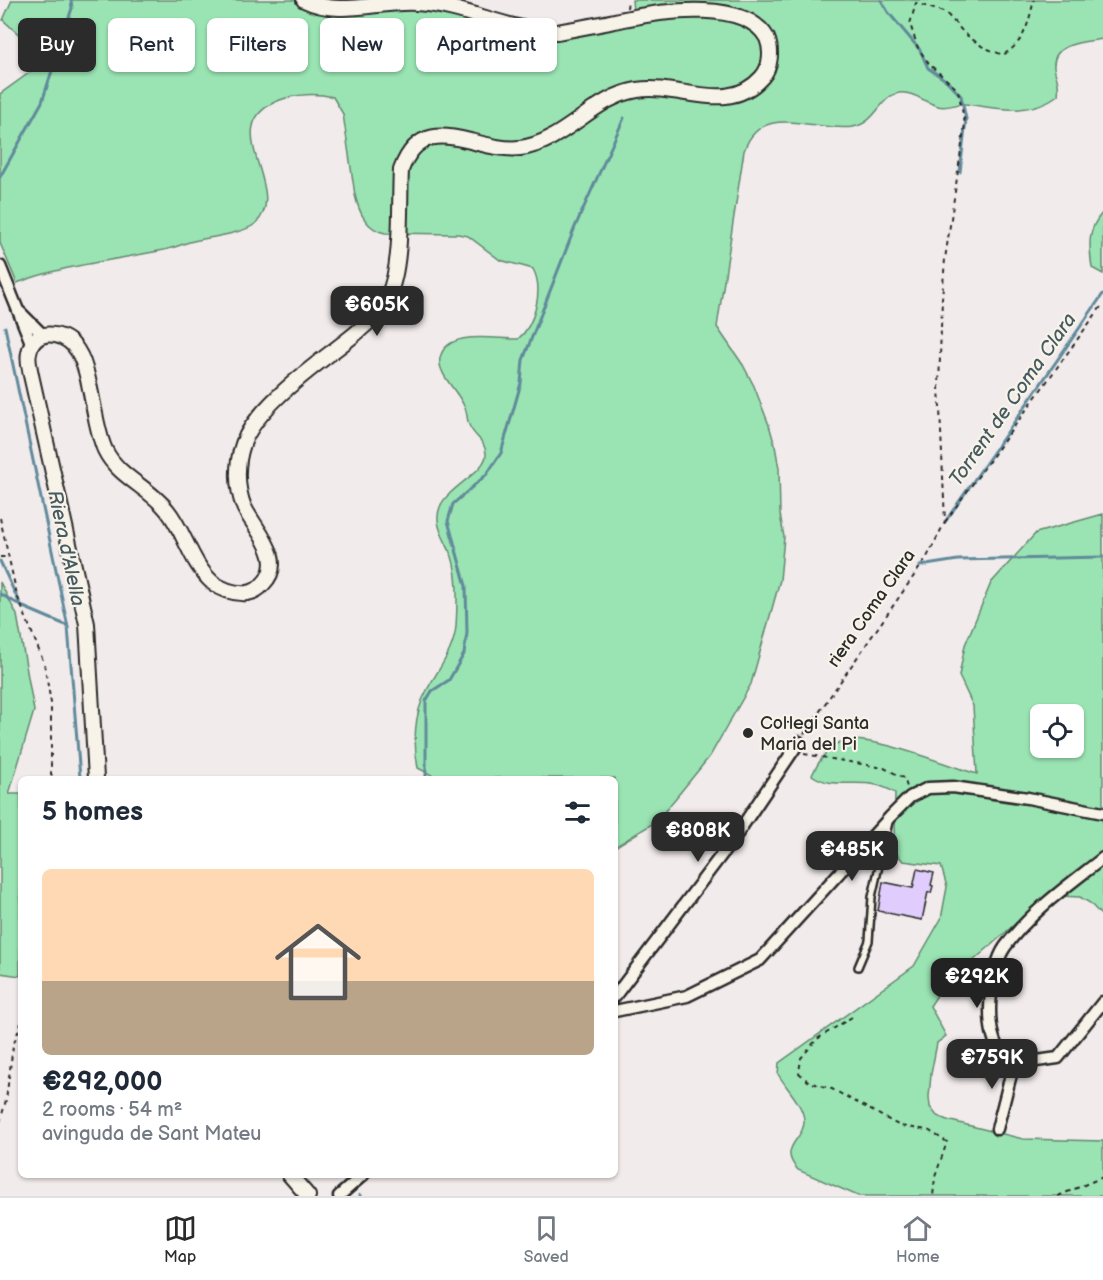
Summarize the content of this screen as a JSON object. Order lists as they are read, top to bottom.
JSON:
{
  "streets": {
    "path": ["riera Coma Clara"]
  },
  "water": ["Torrent de Coma Clara", "Riera d'Alella"],
  "places": ["Col·legi Santa Maria del Pi"],
  "page": {
    "chip": [
      "Buy",
      "Rent",
      "Filters",
      "New",
      "Apartment"
    ],
    "price": [
      "€605K",
      "€808K",
      "€485K",
      "€292K",
      "€759K"
    ],
    "heading": "5 homes",
    "list": [
      {
        "name": "€292,000",
        "note": "2 rooms · 54 m² · avinguda de Sant Mateu"
      }
    ],
    "tabs": ["Map", "Saved", "Home"]
  }
}
